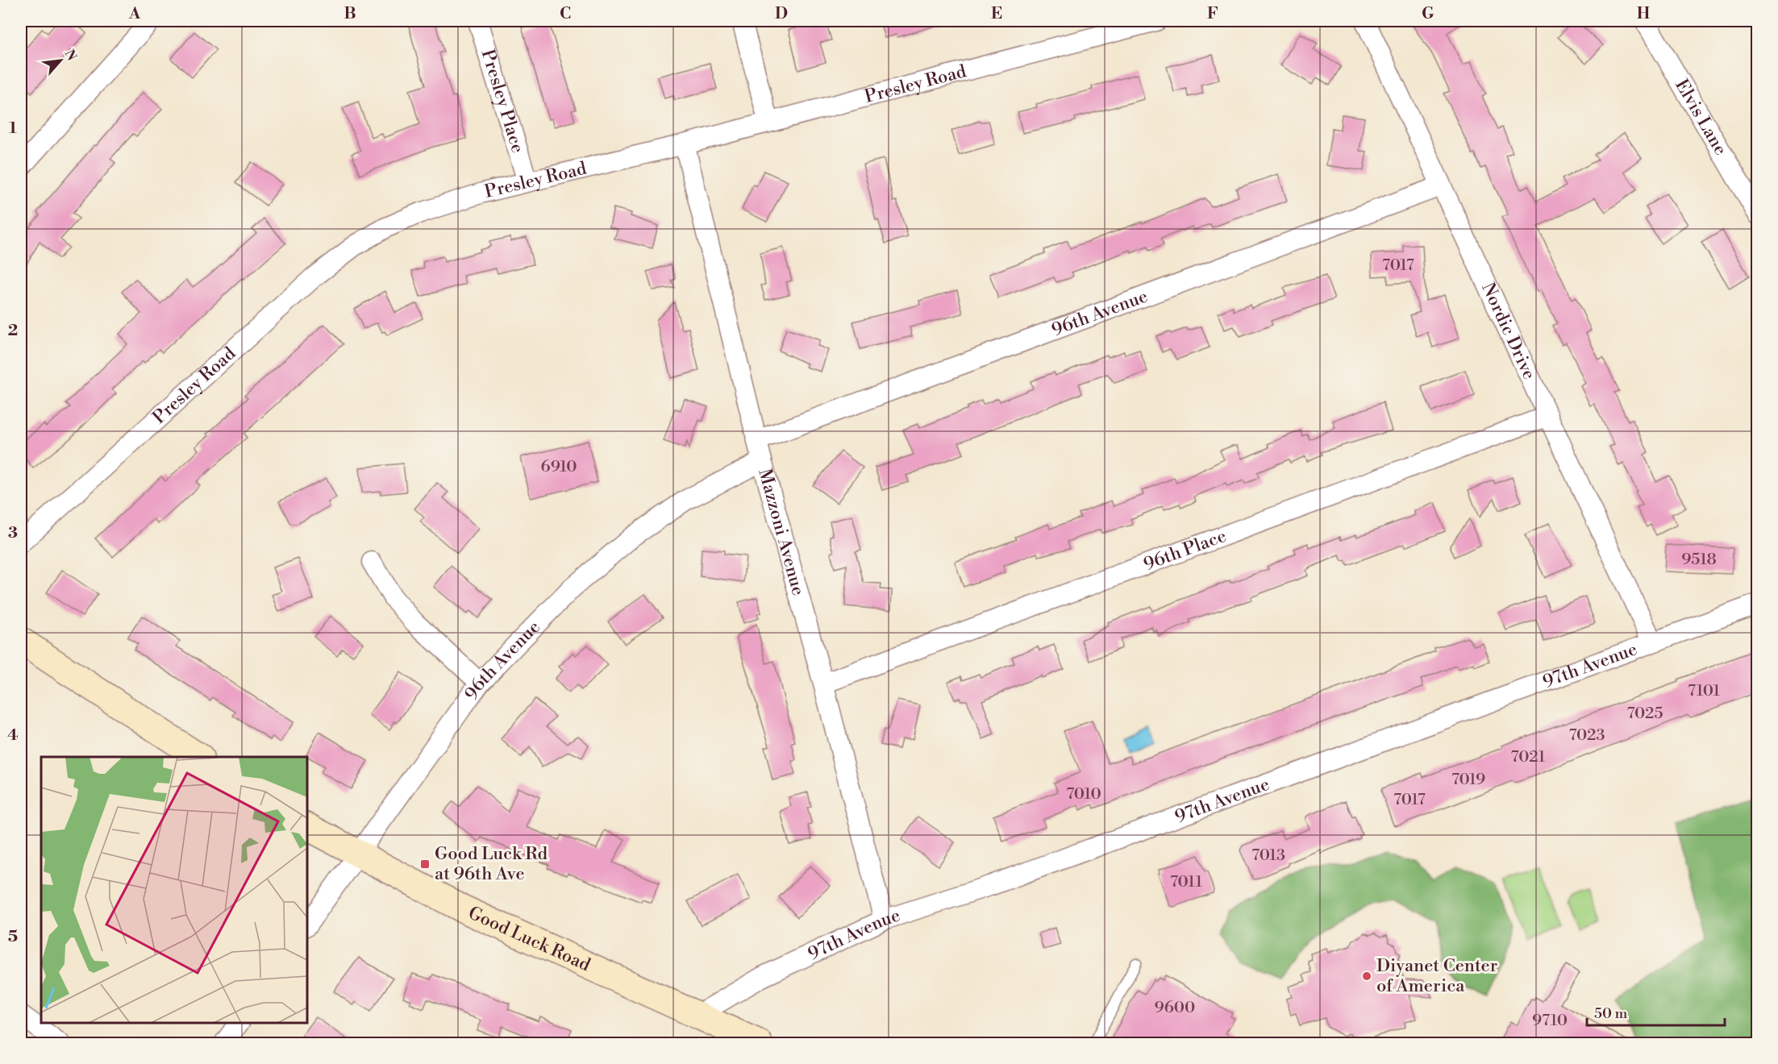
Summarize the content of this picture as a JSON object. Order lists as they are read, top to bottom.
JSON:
{
  "streets": {
    "main road": ["Good Luck Road"],
    "street": [
      "Presley Road",
      "Presley Place",
      "Elvis Lane",
      "96th Avenue",
      "Nordic Drive",
      "Mazzoni Avenue",
      "96th Place",
      "97th Avenue"
    ]
  },
  "crossings": [
    ["Presley Road", "Presley Place"],
    ["Presley Road", "Mazzoni Avenue"],
    ["96th Avenue", "Nordic Drive"],
    ["96th Avenue", "Mazzoni Avenue"],
    ["96th Avenue", "Good Luck Road"],
    ["Nordic Drive", "96th Place"],
    ["Nordic Drive", "97th Avenue"],
    ["Mazzoni Avenue", "96th Place"],
    ["Mazzoni Avenue", "97th Avenue"],
    ["97th Avenue", "Good Luck Road"]
  ],
  "places": {
    "transit": ["Good Luck Rd at 96th Ave"],
    "other": ["Diyanet Center of America"]
  },
  "house_numbers": [
    "7017",
    "6910",
    "9518",
    "7101",
    "7025",
    "7023",
    "7021",
    "7019",
    "7010",
    "7017",
    "7013",
    "7011",
    "9600",
    "9710"
  ],
  "scale_bar": "50 m",
  "north": "top right",
  "grid": {
    "columns": [
      "A",
      "B",
      "C",
      "D",
      "E",
      "F",
      "G",
      "H"
    ],
    "rows": [
      "1",
      "2",
      "3",
      "4",
      "5"
    ]
  }
}
